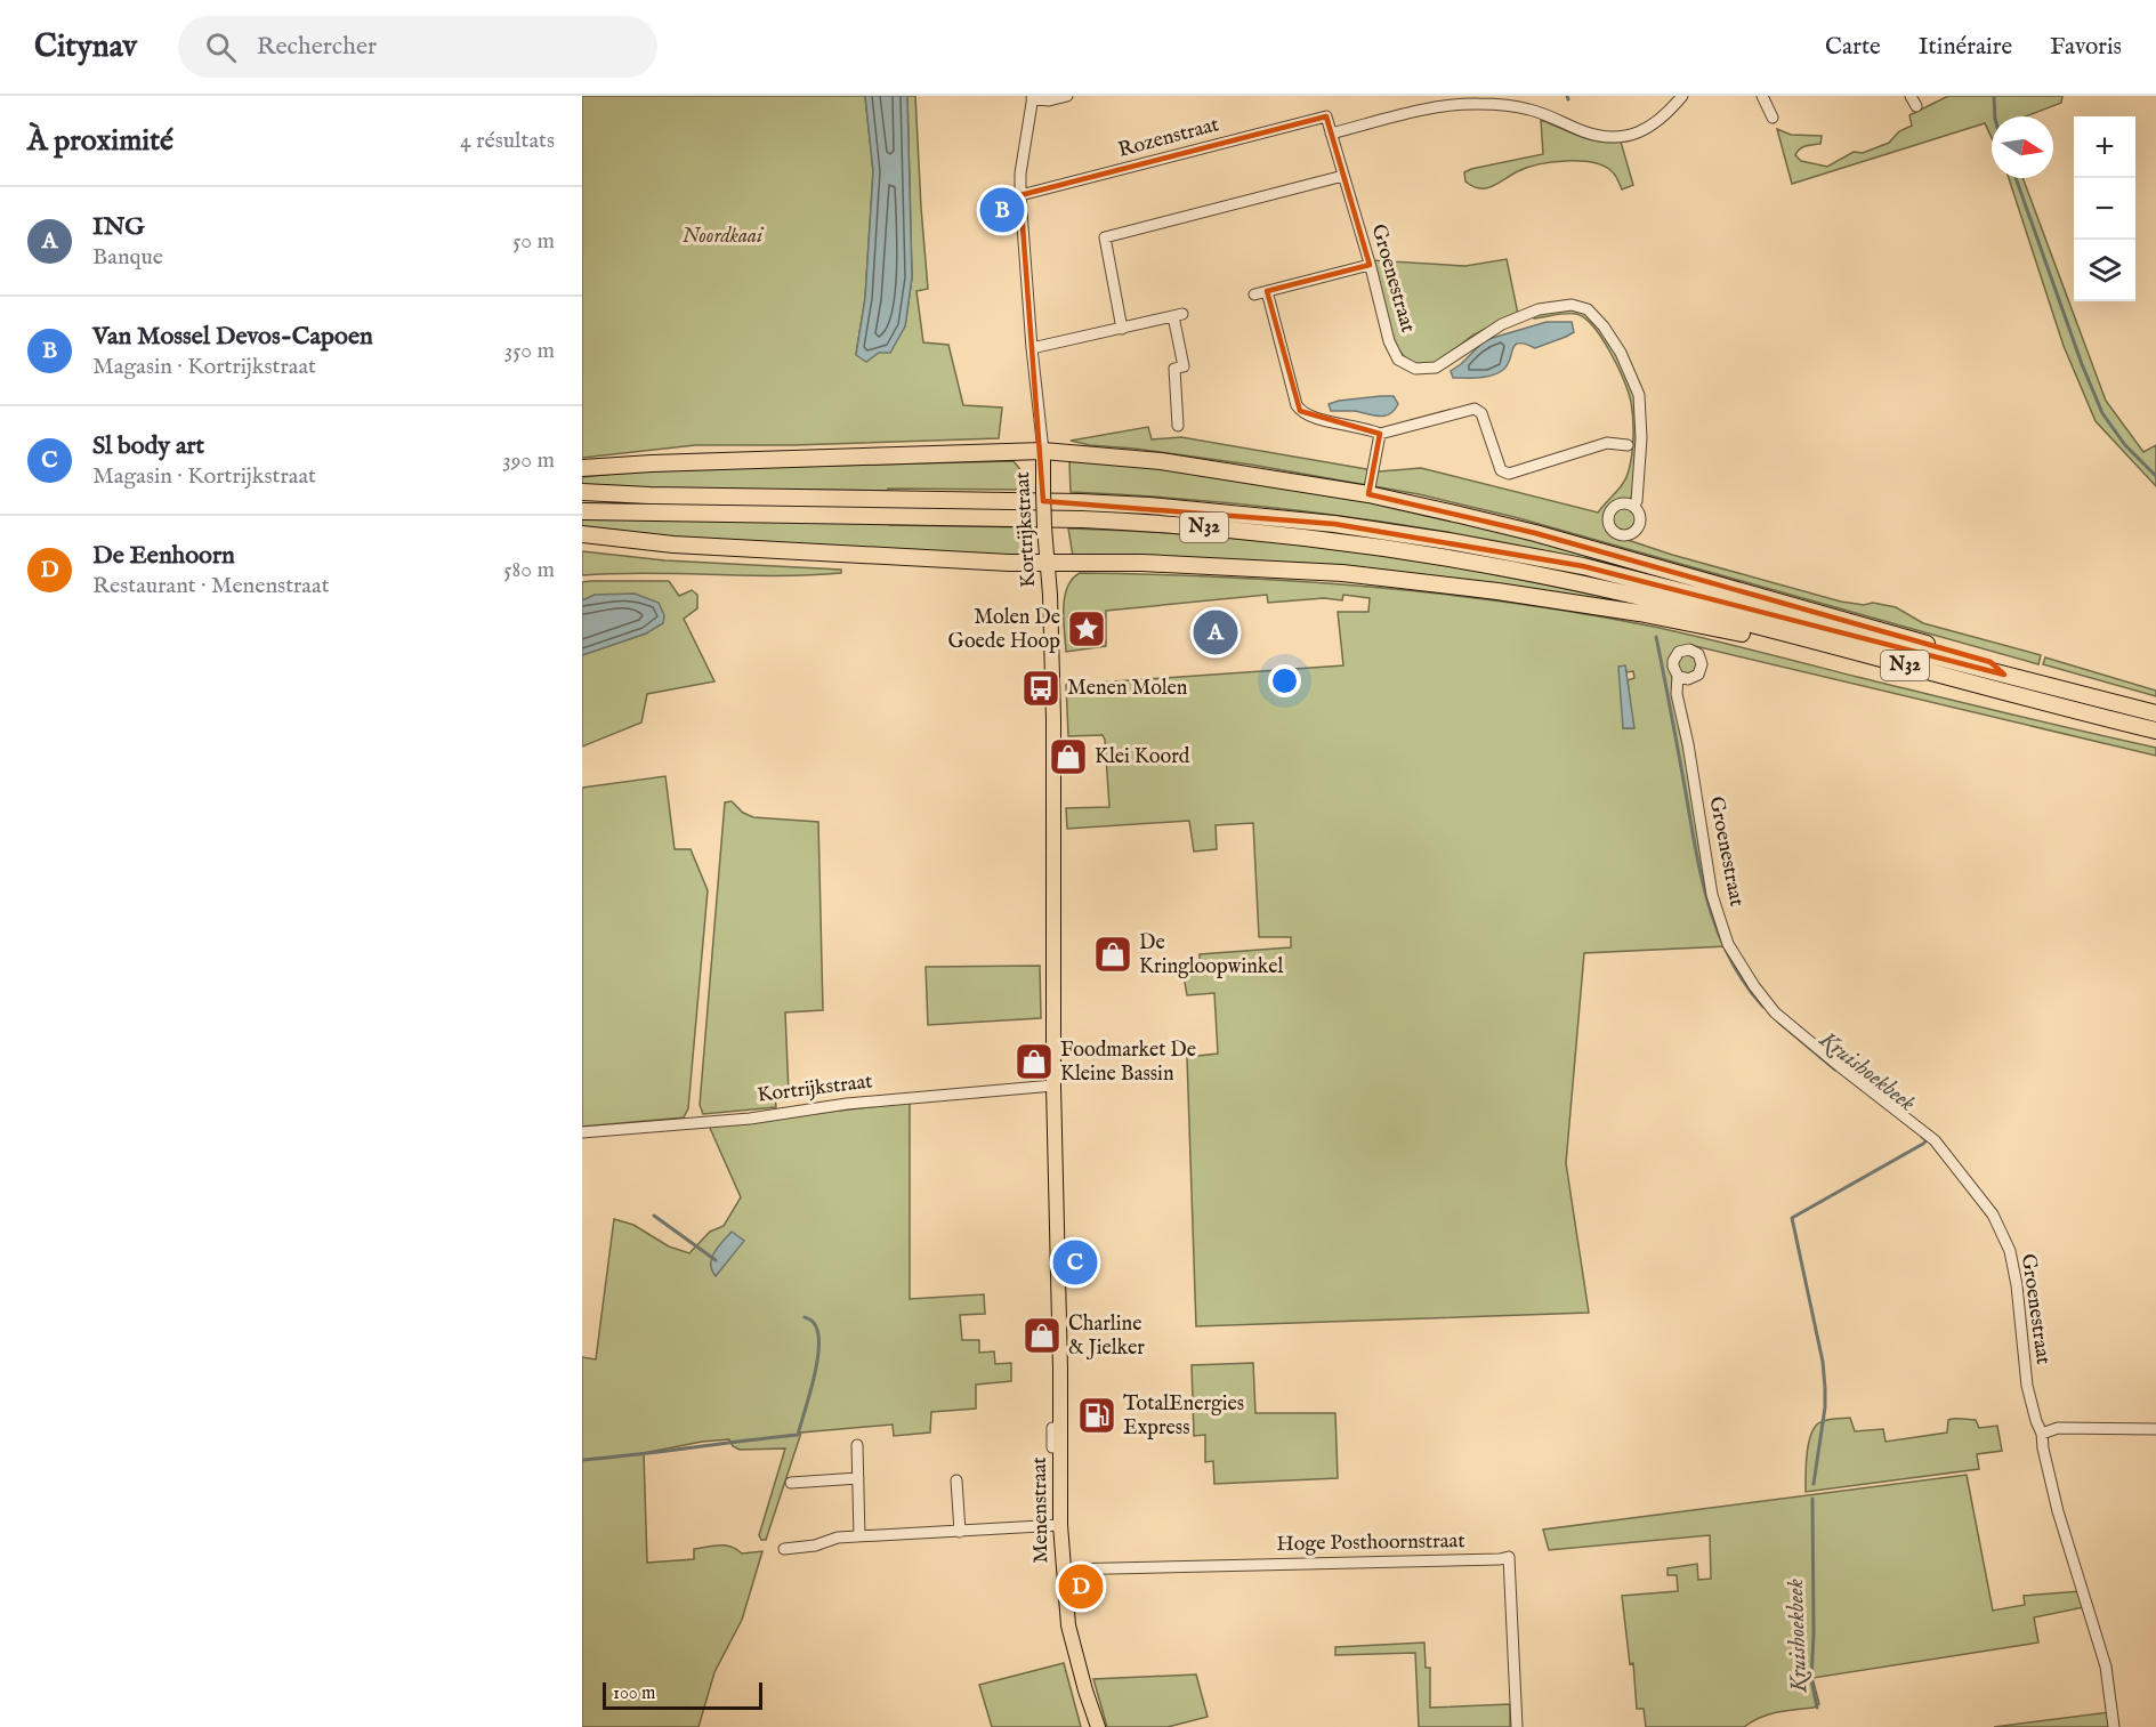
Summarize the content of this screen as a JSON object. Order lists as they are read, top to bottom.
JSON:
{
  "streets": {
    "highway": ["N32"],
    "main road": ["Kortrijkstraat", "Menenstraat"],
    "street": ["Rozenstraat", "Groenestraat", "Hoge Posthoornstraat"]
  },
  "crossings": [
    ["Rozenstraat", "Groenestraat"],
    ["Rozenstraat", "Kortrijkstraat"],
    ["Kortrijkstraat", "Menenstraat"],
    ["Menenstraat", "Hoge Posthoornstraat"]
  ],
  "water": ["Kruishoekbeek"],
  "parks": ["Noordkaai"],
  "places": {
    "place": ["Molen De Goede Hoop"],
    "bus stop": ["Menen Molen"],
    "shop": [
      "Klei Koord",
      "De Kringloopwinkel",
      "Foodmarket De Kleine Bassin",
      "Charline & Jielker"
    ],
    "fuel station": ["TotalEnergies Express"]
  },
  "scale_bar": "100 m",
  "north": "right",
  "page": {
    "header": "Citynav",
    "search": "Rechercher",
    "nav": ["Carte", "Itinéraire", "Favoris"],
    "heading": ["À proximité", "4 résultats"],
    "map_buttons": ["+", "−"],
    "list": [
      {
        "mark": "A",
        "name": "ING",
        "note": "Banque",
        "value": "50 m"
      },
      {
        "mark": "B",
        "name": "Van Mossel Devos-Capoen",
        "note": "Magasin · Kortrijkstraat",
        "value": "350 m"
      },
      {
        "mark": "C",
        "name": "Sl body art",
        "note": "Magasin · Kortrijkstraat",
        "value": "390 m"
      },
      {
        "mark": "D",
        "name": "De Eenhoorn",
        "note": "Restaurant · Menenstraat",
        "value": "580 m"
      }
    ],
    "pins": [
      "B",
      "A",
      "C",
      "D"
    ],
    "scale": "100 m"
  }
}
